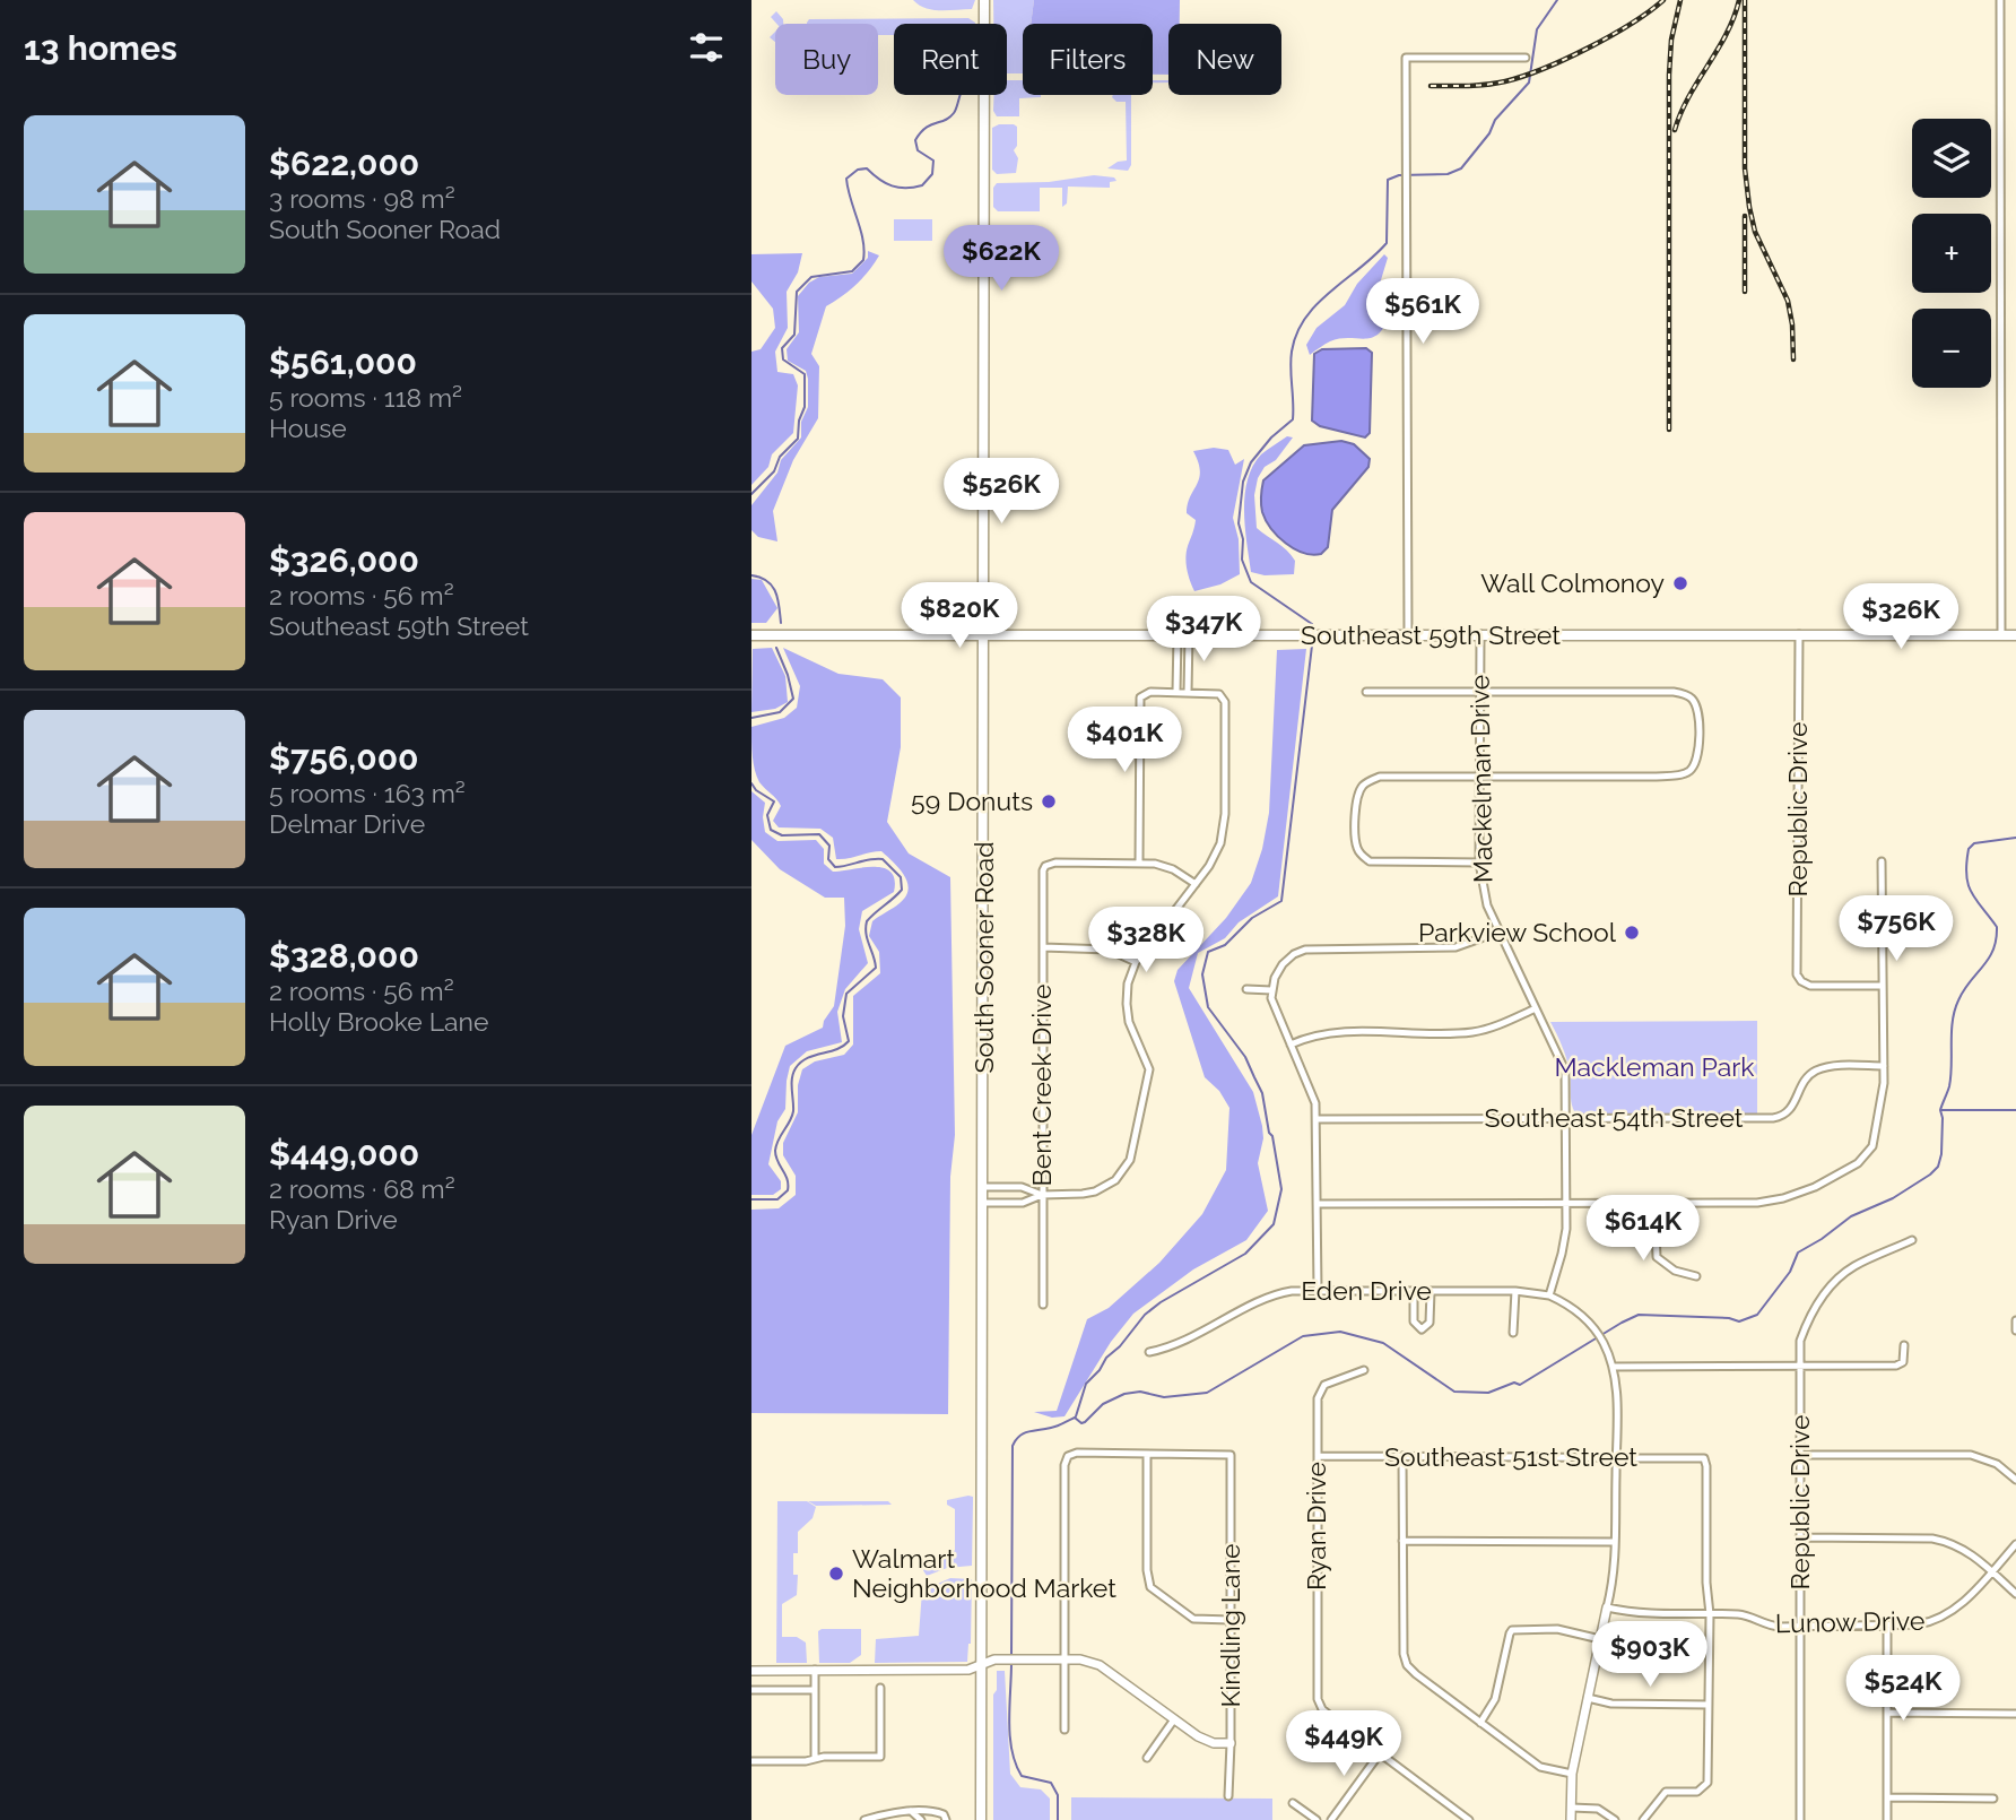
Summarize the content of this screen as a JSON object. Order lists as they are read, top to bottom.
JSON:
{
  "streets": {
    "main road": ["Southeast 59th Street", "South Sooner Road"],
    "street": [
      "Mackelman Drive",
      "Republic Drive",
      "Bent Creek Drive",
      "Southeast 54th Street",
      "Eden Drive",
      "Southeast 51st Street",
      "Ryan Drive",
      "Lunow Drive",
      "Kindling Lane"
    ]
  },
  "crossings": [
    ["Southeast 59th Street", "Mackelman Drive"],
    ["Southeast 59th Street", "Republic Drive"],
    ["Southeast 59th Street", "South Sooner Road"],
    ["Mackelman Drive", "Southeast 54th Street"],
    ["Mackelman Drive", "Eden Drive"],
    ["Republic Drive", "Lunow Drive"],
    ["Southeast 51st Street", "Ryan Drive"],
    ["Southeast 51st Street", "Lunow Drive"]
  ],
  "parks": ["Mackleman Park"],
  "places": [
    "Wall Colmonoy",
    "59 Donuts",
    "Parkview School",
    "Walmart Neighborhood Market"
  ],
  "page": {
    "heading": "13 homes",
    "chip": [
      "Buy",
      "Rent",
      "Filters",
      "New"
    ],
    "list": [
      {
        "name": "$622,000",
        "note": "3 rooms · 98 m² · South Sooner Road"
      },
      {
        "name": "$561,000",
        "note": "5 rooms · 118 m² · House"
      },
      {
        "name": "$326,000",
        "note": "2 rooms · 56 m² · Southeast 59th Street"
      },
      {
        "name": "$756,000",
        "note": "5 rooms · 163 m² · Delmar Drive"
      },
      {
        "name": "$328,000",
        "note": "2 rooms · 56 m² · Holly Brooke Lane"
      },
      {
        "name": "$449,000",
        "note": "2 rooms · 68 m² · Ryan Drive"
      }
    ],
    "map_buttons": ["+", "−"],
    "price": [
      "$622K",
      "$561K",
      "$526K",
      "$820K",
      "$326K",
      "$347K",
      "$401K",
      "$756K",
      "$328K",
      "$614K",
      "$903K",
      "$524K",
      "$449K"
    ]
  }
}
